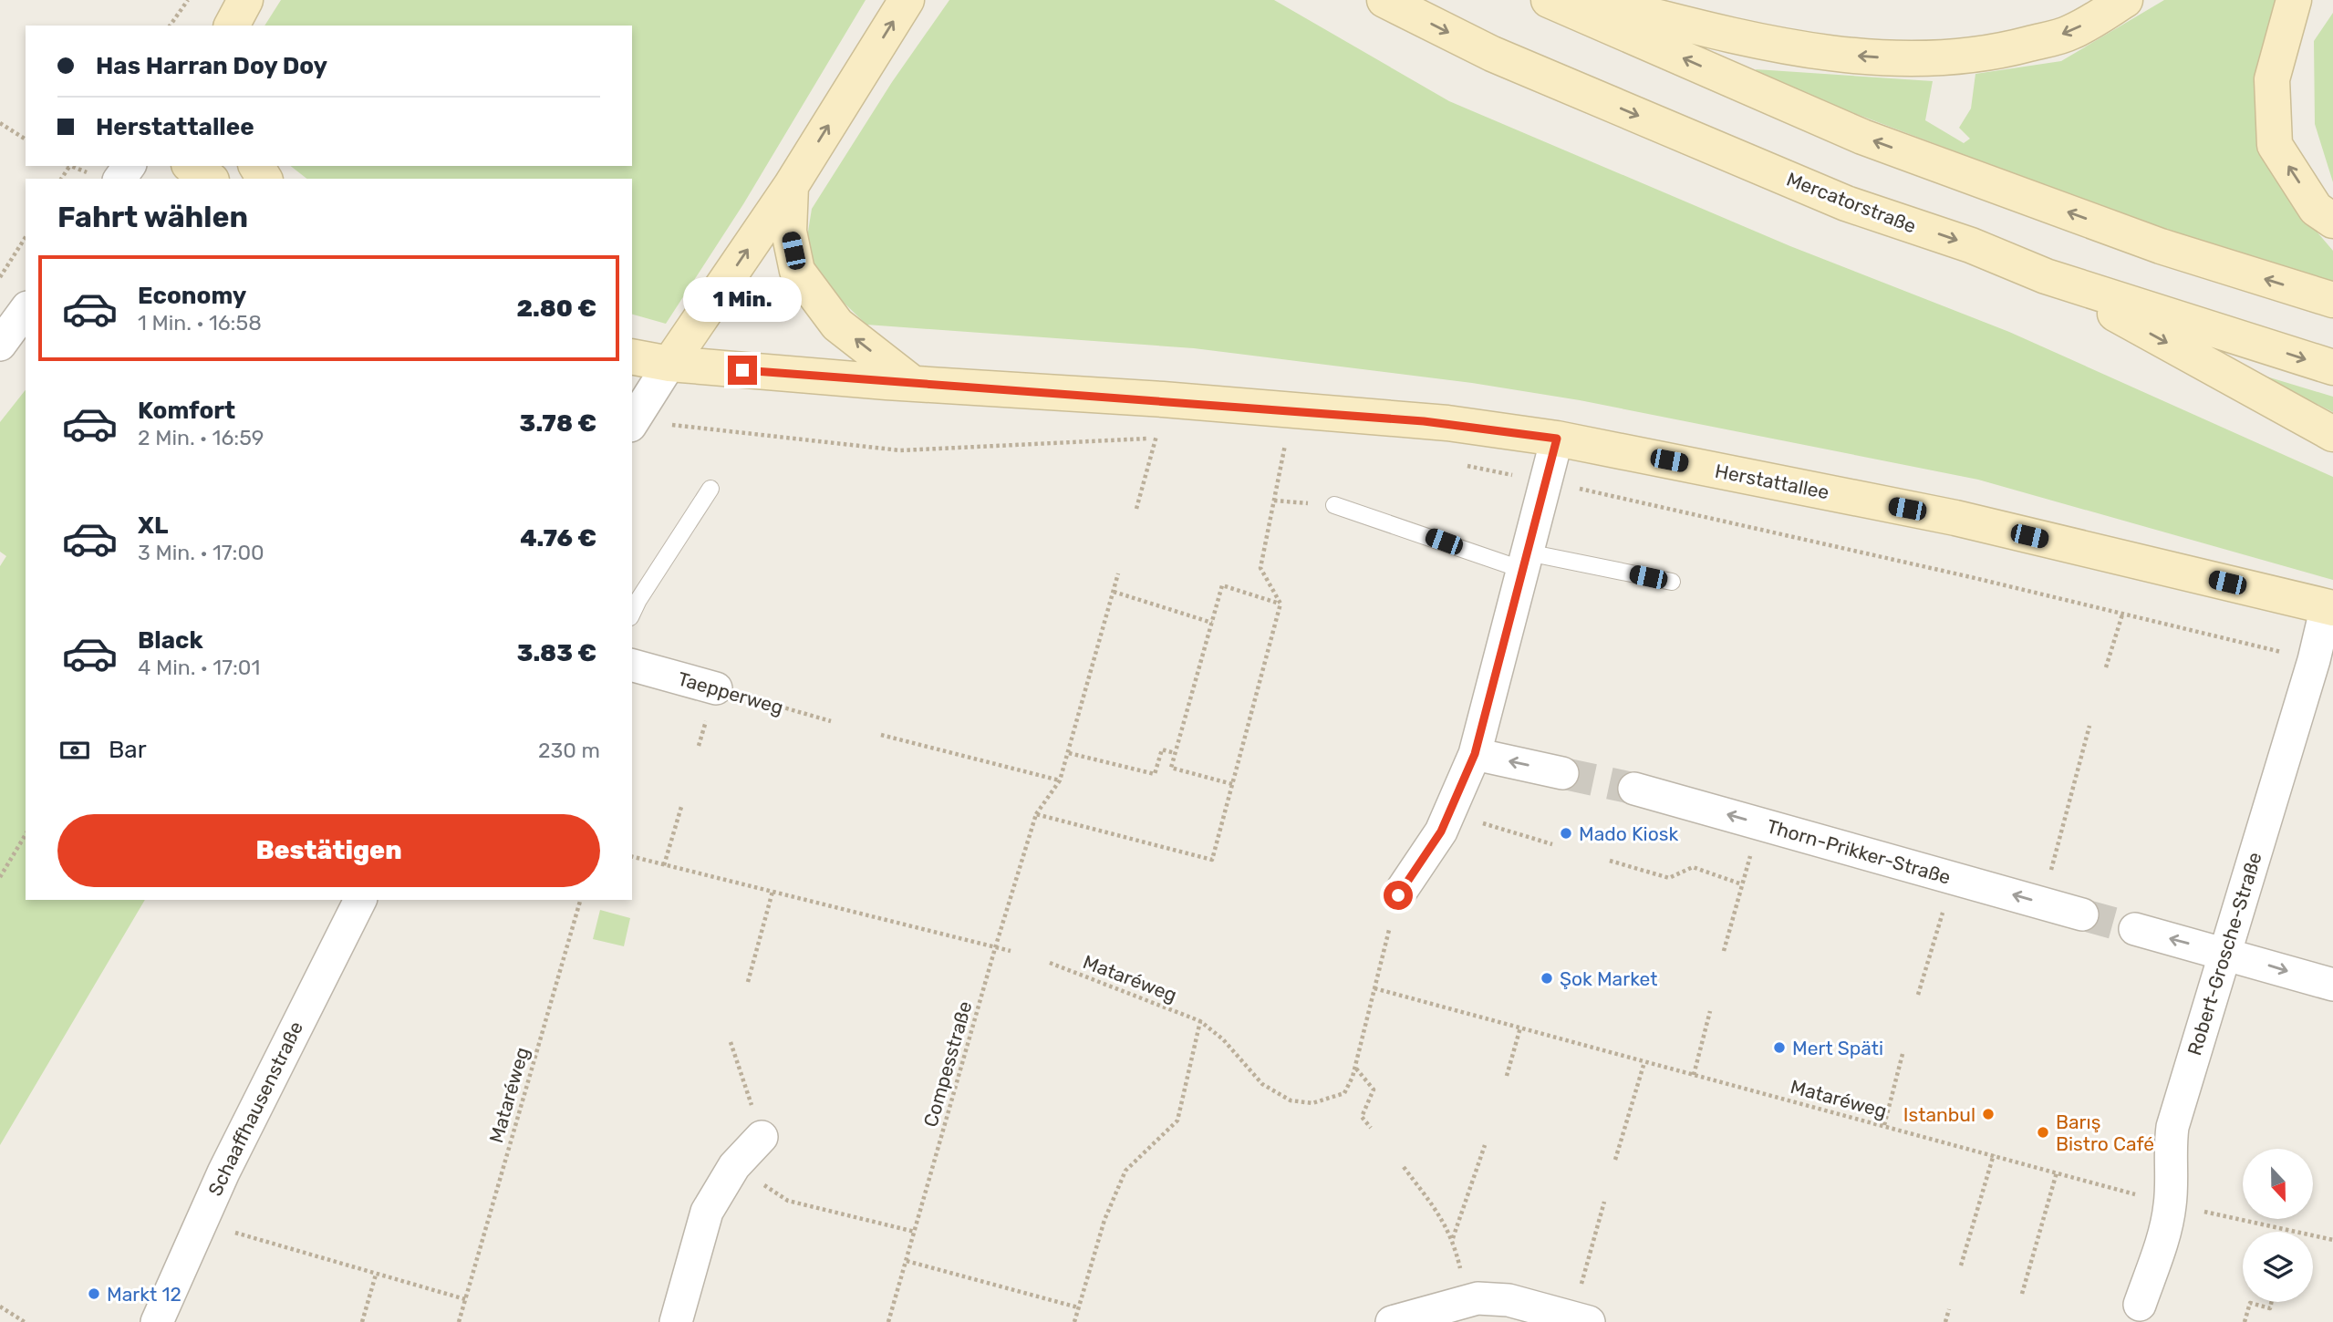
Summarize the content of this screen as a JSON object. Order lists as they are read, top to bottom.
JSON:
{
  "streets": {
    "main road": ["Mercatorstraße", "Herstattallee"],
    "street": [
      "Taepperweg",
      "Thorn-Prikker-Straße",
      "Robert-Grosche-Straße",
      "Schaaffhausenstraße"
    ],
    "path": ["Mataréweg", "Compesstraße"]
  },
  "crossings": [
    ["Herstattallee", "Robert-Grosche-Straße"],
    ["Robert-Grosche-Straße", "Mataréweg"]
  ],
  "one_way": ["Thorn-Prikker-Straße"],
  "places": [
    "Mado Kiosk",
    "Şok Market",
    "Mert Späti",
    "Istanbul",
    "Barış Bistro Café",
    "Markt 12"
  ],
  "north": "bottom",
  "page": {
    "banner": ["Has Harran Doy Doy", "Herstattallee"],
    "heading": "Fahrt wählen",
    "list": [
      {
        "name": "Economy",
        "note": "1 Min. · 16:58",
        "value": "2.80 €"
      },
      {
        "name": "Komfort",
        "note": "2 Min. · 16:59",
        "value": "3.78 €"
      },
      {
        "name": "XL",
        "note": "3 Min. · 17:00",
        "value": "4.76 €"
      },
      {
        "name": "Black",
        "note": "4 Min. · 17:01",
        "value": "3.83 €"
      }
    ],
    "bubble": "1 Min.",
    "pay": ["Bar", "230 m"],
    "buttons": "Bestätigen"
  }
}
